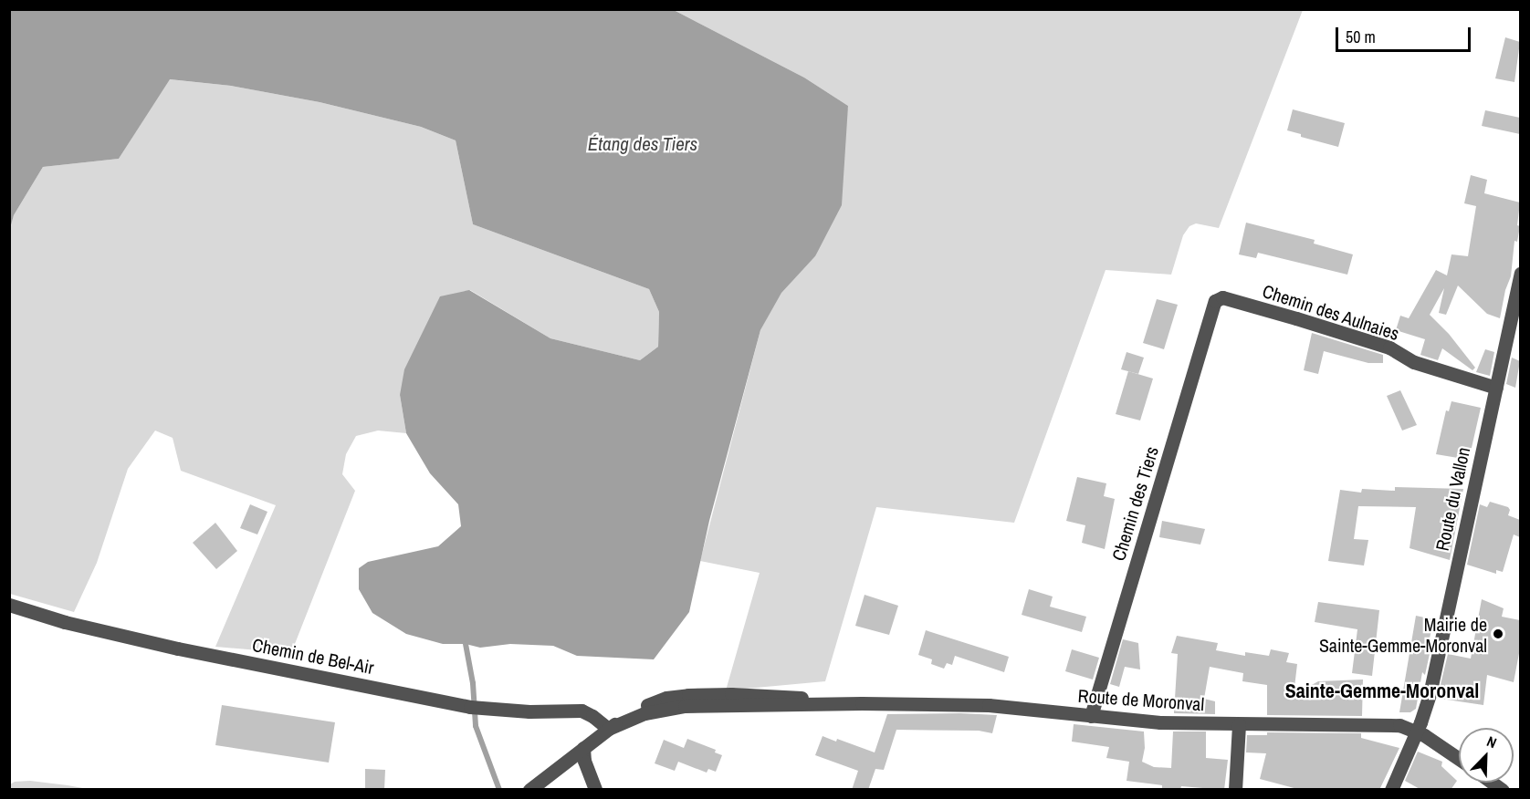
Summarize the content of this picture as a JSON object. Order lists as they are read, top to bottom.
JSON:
{
  "streets": {
    "street": [
      "Chemin des Aulnaies",
      "Route du Vallon",
      "Chemin des Tiers",
      "Chemin de Bel-Air",
      "Route de Moronval"
    ]
  },
  "crossings": [
    ["Chemin des Aulnaies", "Route du Vallon"],
    ["Chemin des Aulnaies", "Chemin des Tiers"],
    ["Route du Vallon", "Route de Moronval"],
    ["Chemin des Tiers", "Route de Moronval"],
    ["Chemin de Bel-Air", "Route de Moronval"]
  ],
  "districts": ["Sainte-Gemme-Moronval"],
  "water": ["Étang des Tiers"],
  "places": ["Mairie de Sainte-Gemme-Moronval"],
  "scale_bar": "50 m",
  "north": "top right"
}
